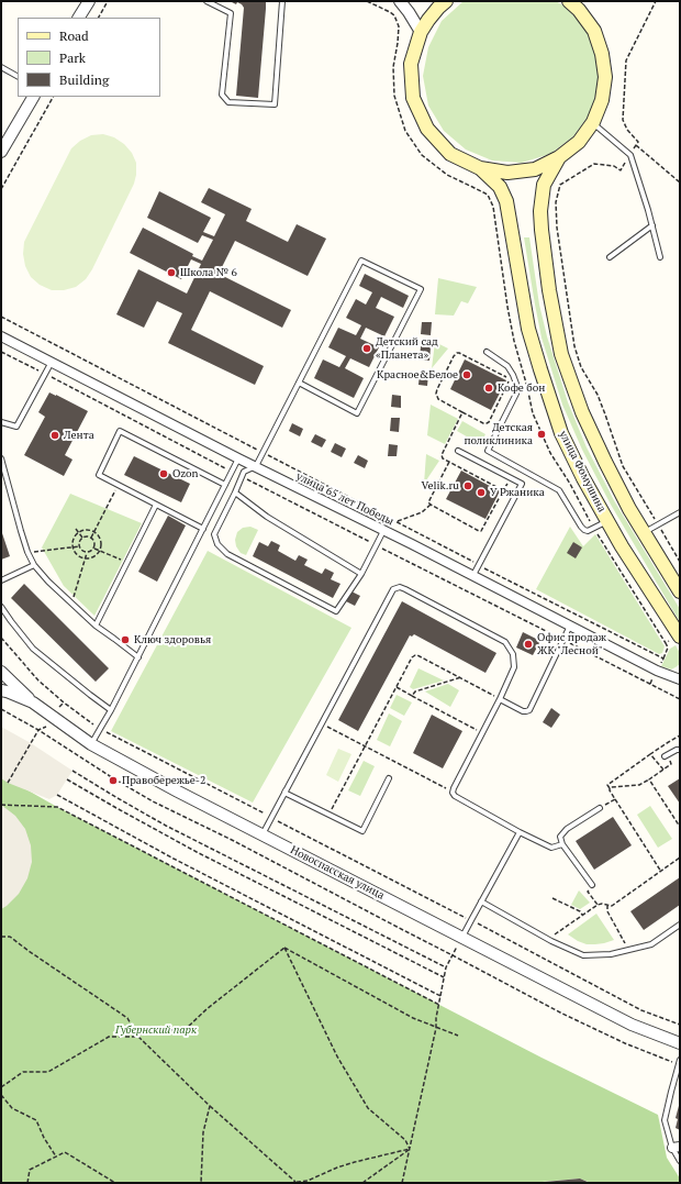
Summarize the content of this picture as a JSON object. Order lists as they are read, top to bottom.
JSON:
{
  "streets": {
    "main road": ["улица Фомушина"],
    "street": ["улица 65 лет Победы", "Новоспасская улица"]
  },
  "parks": ["Губернский парк"],
  "places": [
    "Школа № 6",
    "Детский сад «Планета»",
    "Красное&Белое",
    "Кофе бон",
    "Детская поликлиника",
    "Лента",
    "Ozon",
    "Velik.ru",
    "У Ржаника",
    "Ключ здоровья",
    "Офис продаж ЖК \"Лесной\"",
    "Правобережье-2"
  ],
  "legend": ["Road", "Park", "Building"]
}
